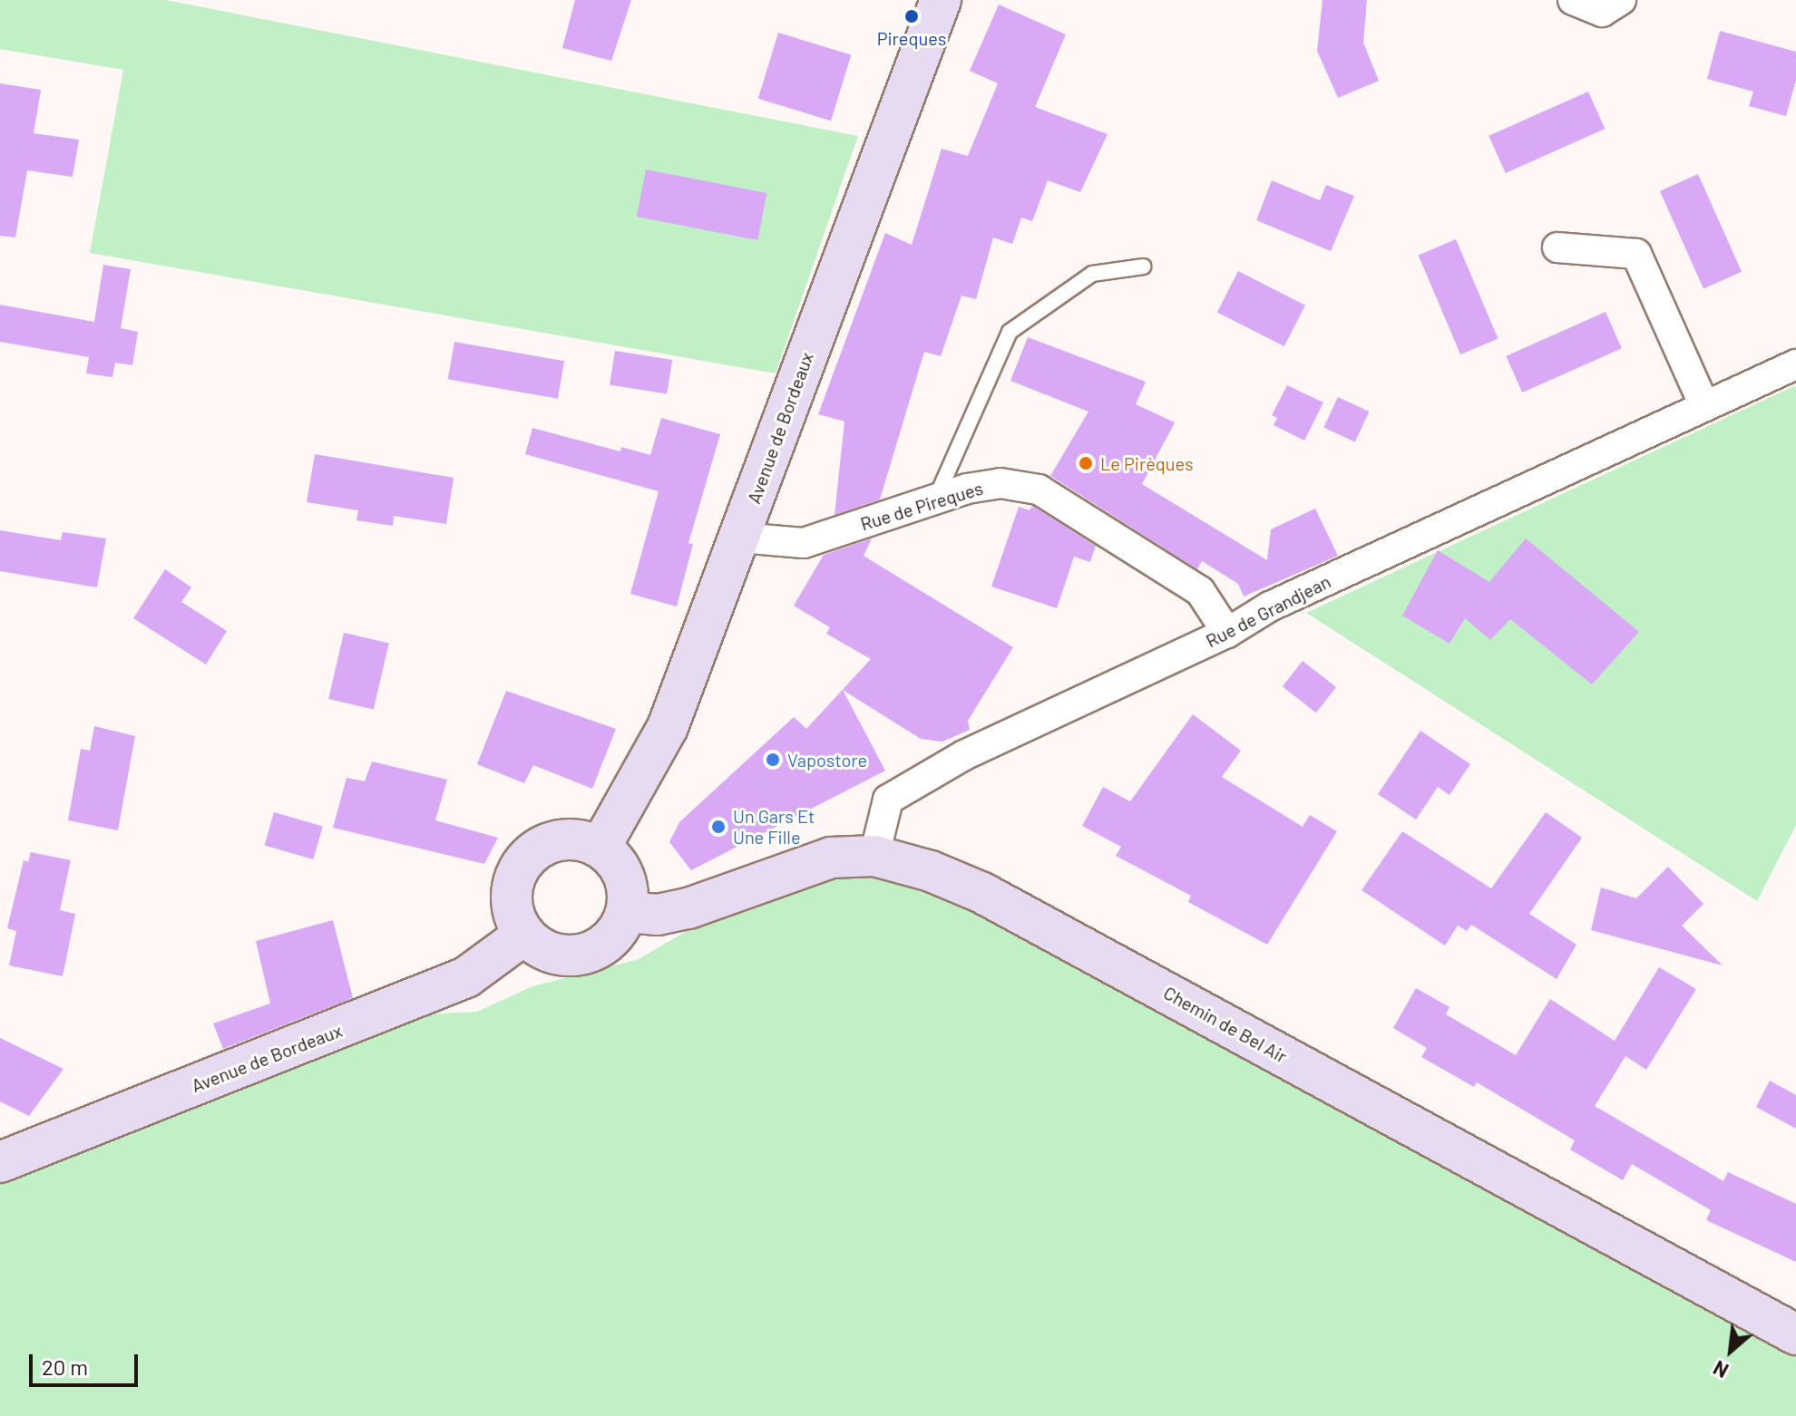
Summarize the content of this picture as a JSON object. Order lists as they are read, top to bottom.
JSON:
{
  "streets": {
    "main road": ["Avenue de Bordeaux", "Chemin de Bel Air"],
    "street": ["Rue de Pireques", "Rue de Grandjean"]
  },
  "crossings": [
    ["Avenue de Bordeaux", "Rue de Pireques"],
    ["Avenue de Bordeaux", "Chemin de Bel Air"],
    ["Rue de Pireques", "Rue de Grandjean"],
    ["Rue de Grandjean", "Chemin de Bel Air"]
  ],
  "places": [
    "Pireques",
    "Le Pirèques",
    "Vapostore",
    "Un Gars Et Une Fille"
  ],
  "scale_bar": "20 m",
  "north": "bottom left"
}
